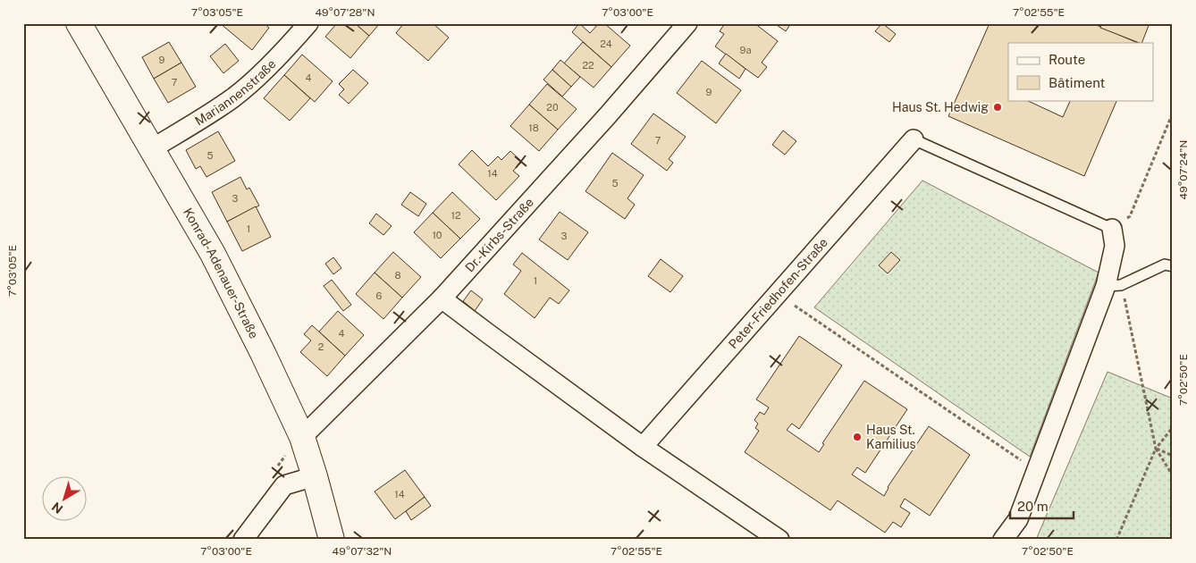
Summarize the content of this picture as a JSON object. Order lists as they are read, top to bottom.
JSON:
{
  "streets": {
    "main road": ["Konrad-Adenauer-Straße"],
    "street": ["Mariannenstraße", "Dr.-Kirbs-Straße", "Peter-Friedhofen-Straße"]
  },
  "crossings": [
    ["Mariannenstraße", "Konrad-Adenauer-Straße"],
    ["Dr.-Kirbs-Straße", "Konrad-Adenauer-Straße"]
  ],
  "places": ["Haus St. Hedwig", "Haus St. Kamilius"],
  "house_numbers": [
    "24",
    "9a",
    "9",
    "22",
    "4",
    "7",
    "9",
    "20",
    "18",
    "7",
    "5",
    "14",
    "5",
    "3",
    "12",
    "1",
    "10",
    "3",
    "8",
    "1",
    "6",
    "4",
    "2",
    "14"
  ],
  "legend": ["Route", "Bâtiment"],
  "scale_bar": "20 m",
  "north": "bottom left",
  "coordinates": [
    "7°03'05\"E",
    "49°07'28\"N",
    "7°03'00\"E",
    "7°02'55\"E",
    "49°07'24\"N",
    "7°02'50\"E",
    "49°07'32\"N"
  ]
}
